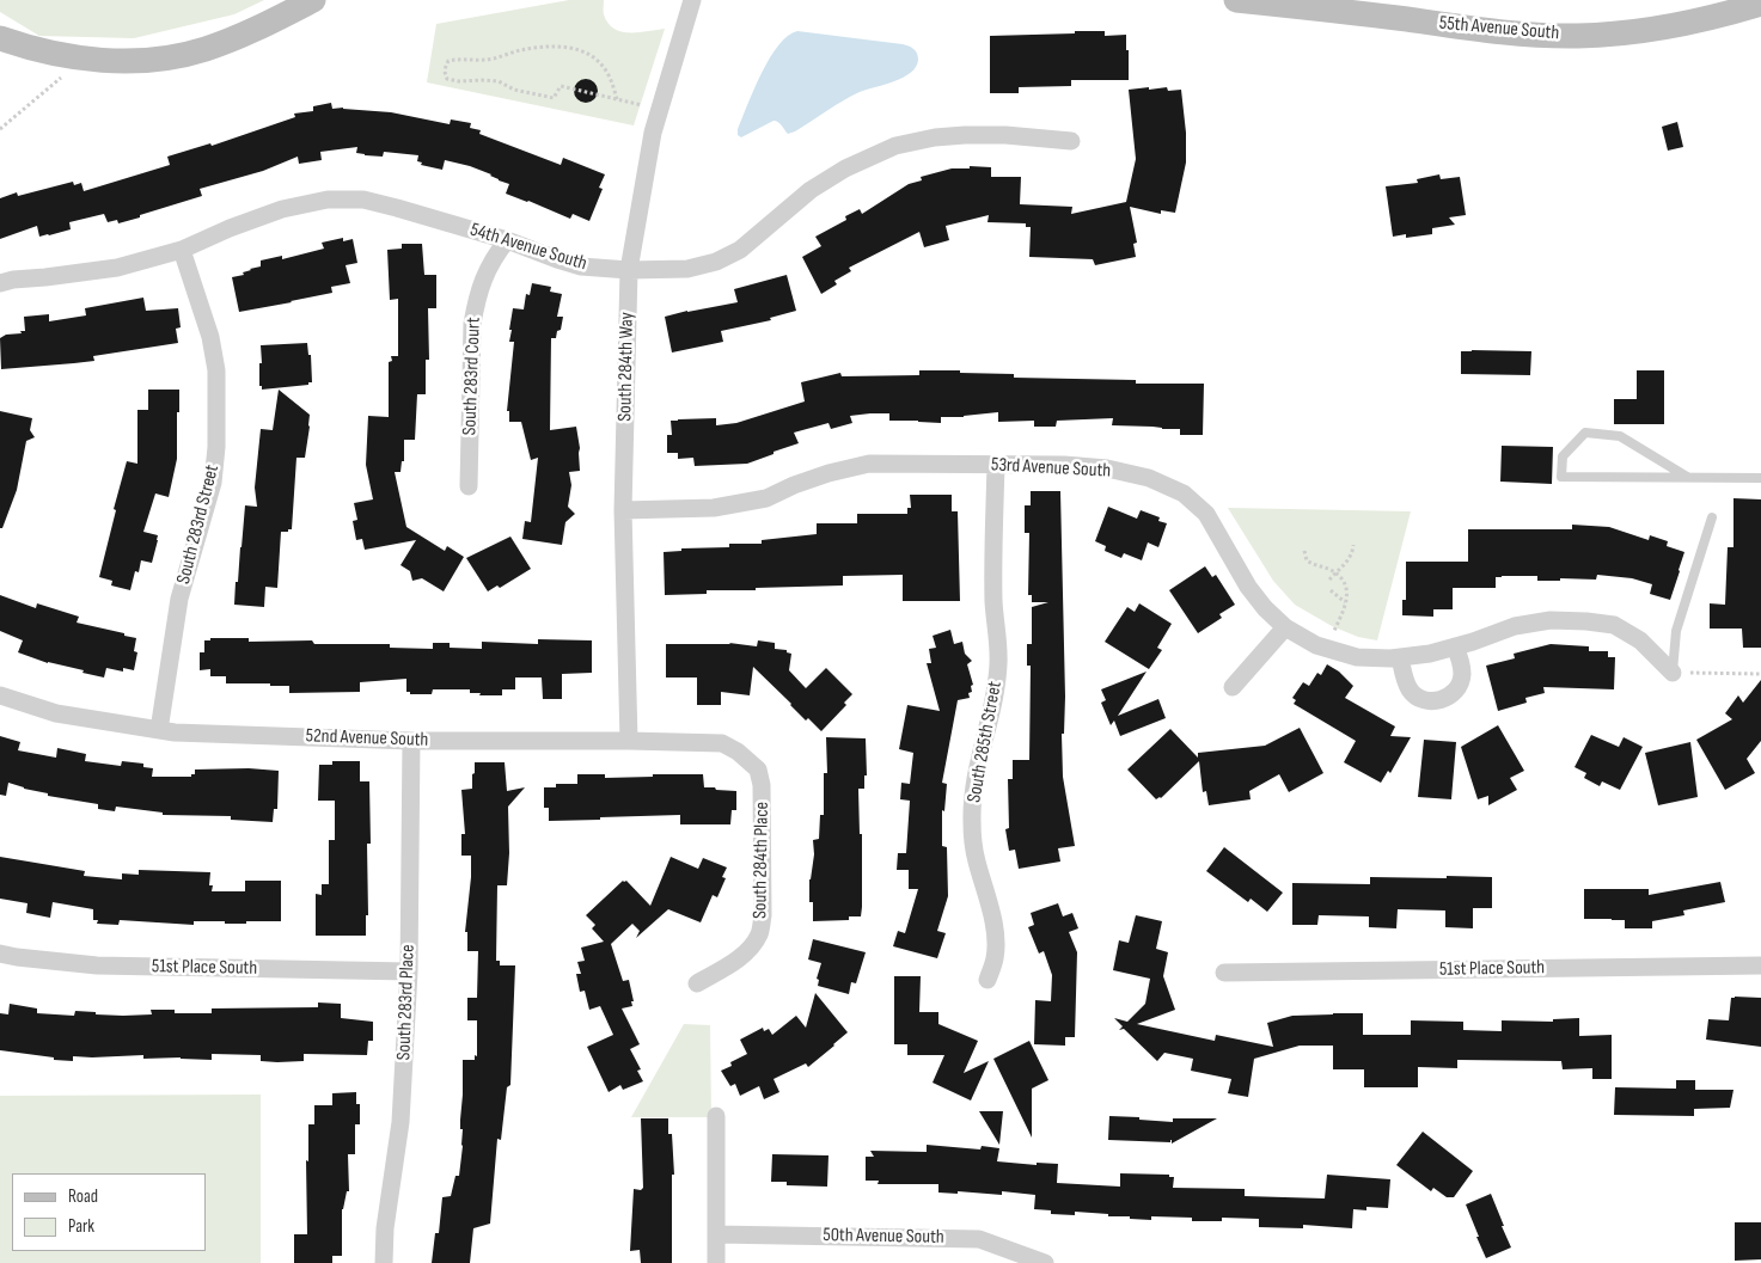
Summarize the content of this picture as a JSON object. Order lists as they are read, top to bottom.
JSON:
{
  "streets": {
    "street": [
      "55th Avenue South",
      "54th Avenue South",
      "South 284th Way",
      "South 283rd Court",
      "53rd Avenue South",
      "South 283rd Street",
      "52nd Avenue South",
      "South 285th Street",
      "South 284th Place",
      "51st Place South",
      "South 283rd Place",
      "50th Avenue South"
    ]
  },
  "crossings": [
    ["54th Avenue South", "South 284th Way"],
    ["54th Avenue South", "South 283rd Court"],
    ["54th Avenue South", "South 283rd Street"],
    ["South 284th Way", "53rd Avenue South"],
    ["South 284th Way", "52nd Avenue South"],
    ["53rd Avenue South", "South 285th Street"],
    ["South 283rd Street", "52nd Avenue South"],
    ["52nd Avenue South", "South 284th Place"],
    ["52nd Avenue South", "South 283rd Place"],
    ["51st Place South", "South 283rd Place"]
  ],
  "legend": ["Road", "Park"]
}
